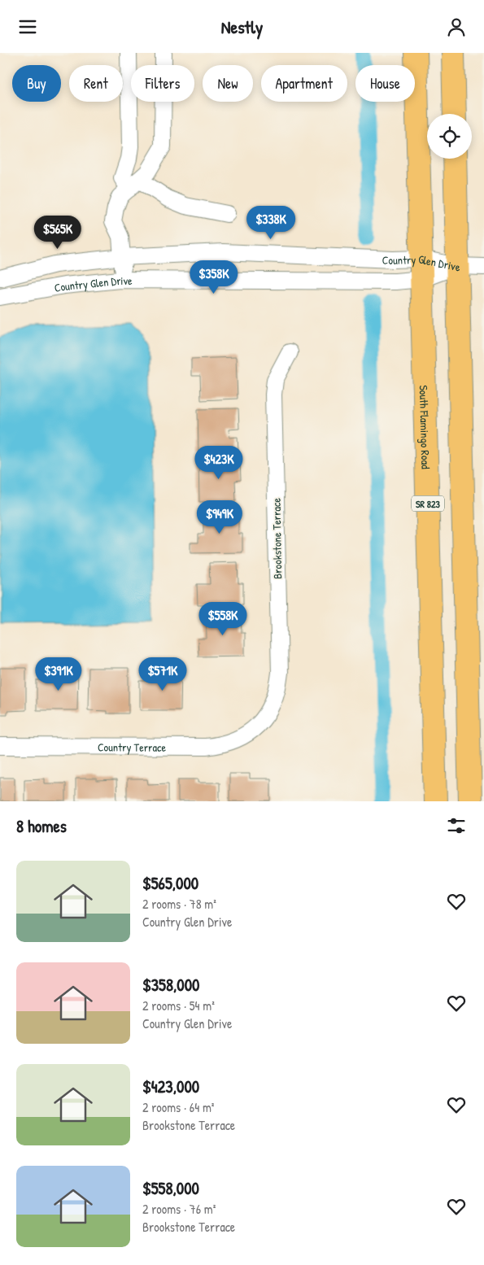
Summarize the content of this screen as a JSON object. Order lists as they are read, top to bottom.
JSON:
{
  "streets": {
    "highway": ["South Flamingo Road", "SR 823"],
    "street": ["Country Glen Drive", "Brookstone Terrace", "Country Terrace"]
  },
  "crossings": [
    ["Country Glen Drive", "South Flamingo Road"],
    ["Brookstone Terrace", "Country Terrace"]
  ],
  "page": {
    "header": "Nestly",
    "chip": [
      "Buy",
      "Rent",
      "Filters",
      "New",
      "Apartment",
      "House"
    ],
    "price": [
      "$338K",
      "$565K",
      "$358K",
      "$423K",
      "$949K",
      "$558K",
      "$391K",
      "$571K"
    ],
    "heading": "8 homes",
    "list": [
      {
        "name": "$565,000",
        "note": "2 rooms · 78 m² · Country Glen Drive"
      },
      {
        "name": "$358,000",
        "note": "2 rooms · 54 m² · Country Glen Drive"
      },
      {
        "name": "$423,000",
        "note": "2 rooms · 64 m² · Brookstone Terrace"
      },
      {
        "name": "$558,000",
        "note": "2 rooms · 76 m² · Brookstone Terrace"
      }
    ]
  }
}
